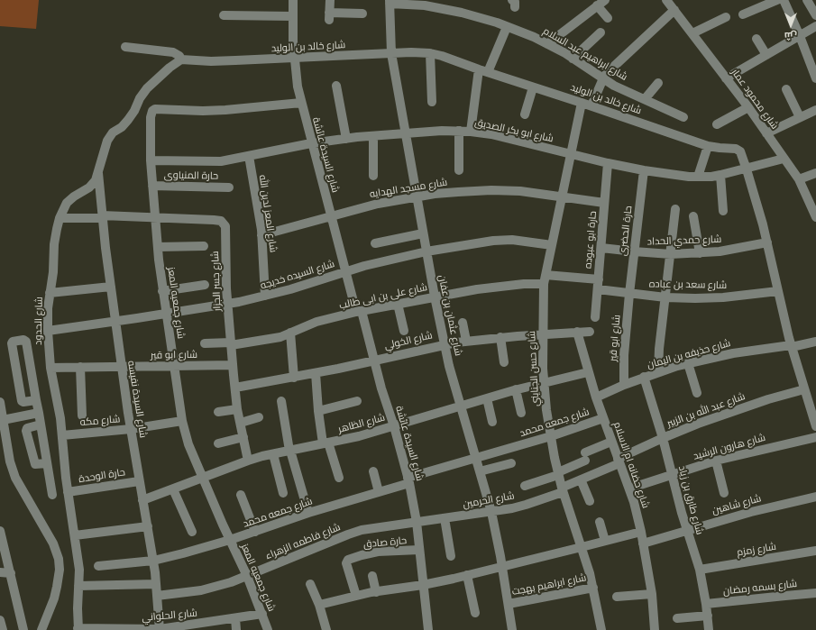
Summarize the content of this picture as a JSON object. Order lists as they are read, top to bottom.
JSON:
{
  "streets": {
    "street": [
      "شارع خالد بن الوليد",
      "شارع ابراهيم عبد السلام",
      "شارع محمود عمار",
      "شارع ابو بكر الصديق",
      "شارع السيدة عائشة",
      "حارة المنياوى",
      "شارع مسجد الهدايه",
      "شارع المعز لدين الله",
      "حارة الحضرى",
      "حارة ابو عبوده",
      "شارع حمدي الحداد",
      "شارع السيده خديجه",
      "شارع جسر الجزار",
      "شارع سعد بن عباده",
      "شارع على بن ابى طالب",
      "شارع جمعيه المعز",
      "شارع عثمان بن عفان",
      "شارع الحدود",
      "شارع ابو قير",
      "شارع الخولي",
      "شارع حذيفه بن اليمان",
      "شارع حسن الجنايني",
      "شارع السيدة نفيسه",
      "شارع عبد الله بن الزبير",
      "شارع مكه",
      "شارع جمعه محمد",
      "شارع الظاهر",
      "شارع هارون الرشيد",
      "شارع حضانه ام الاسلام",
      "حارة الوحدة",
      "شارع الحرمين",
      "شارع طارق بن زياد",
      "شارع شاهين",
      "شارع فاطمه الزهراء",
      "حارة صادق",
      "شارع زمزم",
      "شارع ابراهيم بهجت",
      "شارع بسمه رمضان",
      "شارع الحلواني"
    ]
  },
  "crossings": [
    ["شارع خالد بن الوليد", "شارع ابو بكر الصديق"],
    ["شارع خالد بن الوليد", "شارع السيدة عائشة"],
    ["شارع خالد بن الوليد", "شارع حمدي الحداد"],
    ["شارع خالد بن الوليد", "شارع سعد بن عباده"],
    ["شارع خالد بن الوليد", "شارع عثمان بن عفان"],
    ["شارع خالد بن الوليد", "شارع الحدود"],
    ["شارع خالد بن الوليد", "شارع حذيفه بن اليمان"],
    ["شارع خالد بن الوليد", "شارع حسن الجنايني"],
    ["شارع خالد بن الوليد", "شارع عبد الله بن الزبير"],
    ["شارع ابراهيم عبد السلام", "شارع عثمان بن عفان"],
    ["شارع محمود عمار", "شارع ابو بكر الصديق"],
    ["شارع ابو بكر الصديق", "شارع السيدة عائشة"],
    ["شارع ابو بكر الصديق", "شارع المعز لدين الله"],
    ["شارع ابو بكر الصديق", "حارة الحضرى"],
    ["شارع ابو بكر الصديق", "حارة ابو عبوده"],
    ["شارع ابو بكر الصديق", "شارع جمعيه المعز"],
    ["شارع ابو بكر الصديق", "شارع عثمان بن عفان"],
    ["شارع ابو بكر الصديق", "شارع حسن الجنايني"],
    ["شارع السيدة عائشة", "شارع مسجد الهدايه"],
    ["شارع السيدة عائشة", "شارع السيده خديجه"],
    ["شارع السيدة عائشة", "شارع على بن ابى طالب"],
    ["شارع السيدة عائشة", "شارع جمعيه المعز"],
    ["شارع السيدة عائشة", "شارع الخولي"],
    ["شارع السيدة عائشة", "شارع جمعه محمد"],
    ["شارع السيدة عائشة", "شارع الظاهر"],
    ["شارع السيدة عائشة", "شارع الحرمين"],
    ["شارع السيدة عائشة", "شارع فاطمه الزهراء"],
    ["شارع السيدة عائشة", "حارة صادق"],
    ["حارة المنياوى", "شارع جمعيه المعز"],
    ["شارع مسجد الهدايه", "شارع المعز لدين الله"],
    ["شارع مسجد الهدايه", "حارة ابو عبوده"],
    ["شارع مسجد الهدايه", "شارع عثمان بن عفان"],
    ["شارع مسجد الهدايه", "شارع حسن الجنايني"],
    ["شارع المعز لدين الله", "شارع السيده خديجه"],
    ["حارة الحضرى", "شارع حمدي الحداد"],
    ["حارة الحضرى", "شارع سعد بن عباده"],
    ["حارة الحضرى", "شارع ابو قير"],
    ["حارة ابو عبوده", "شارع حمدي الحداد"],
    ["حارة ابو عبوده", "شارع سعد بن عباده"],
    ["حارة ابو عبوده", "شارع على بن ابى طالب"],
    ["شارع السيده خديجه", "شارع جسر الجزار"],
    ["شارع السيده خديجه", "شارع جمعيه المعز"],
    ["شارع السيده خديجه", "شارع عثمان بن عفان"],
    ["شارع السيده خديجه", "شارع الحدود"],
    ["شارع السيده خديجه", "شارع حسن الجنايني"],
    ["شارع السيده خديجه", "شارع السيدة نفيسه"],
    ["شارع جسر الجزار", "شارع على بن ابى طالب"],
    ["شارع جسر الجزار", "شارع جمعيه المعز"],
    ["شارع جسر الجزار", "شارع الحدود"],
    ["شارع جسر الجزار", "شارع ابو قير"],
    ["شارع جسر الجزار", "شارع الخولي"],
    ["شارع جسر الجزار", "شارع السيدة نفيسه"],
    ["شارع جسر الجزار", "شارع الظاهر"],
    ["شارع سعد بن عباده", "شارع ابو قير"],
    ["شارع على بن ابى طالب", "شارع عثمان بن عفان"],
    ["شارع على بن ابى طالب", "شارع حسن الجنايني"],
    ["شارع جمعيه المعز", "شارع ابو قير"],
    ["شارع جمعيه المعز", "شارع مكه"],
    ["شارع جمعيه المعز", "شارع جمعه محمد"],
    ["شارع جمعيه المعز", "شارع الظاهر"],
    ["شارع جمعيه المعز", "شارع فاطمه الزهراء"],
    ["شارع جمعيه المعز", "شارع الحلواني"],
    ["شارع عثمان بن عفان", "شارع الخولي"],
    ["شارع عثمان بن عفان", "شارع جمعه محمد"],
    ["شارع عثمان بن عفان", "شارع الظاهر"],
    ["شارع عثمان بن عفان", "شارع الحرمين"],
    ["شارع عثمان بن عفان", "شارع ابراهيم بهجت"],
    ["شارع الحدود", "شارع ابو قير"],
    ["شارع الحدود", "شارع السيدة نفيسه"],
    ["شارع الحدود", "شارع مكه"],
    ["شارع الحدود", "حارة الوحدة"],
    ["شارع الحدود", "شارع الحلواني"],
    ["شارع ابو قير", "شارع حذيفه بن اليمان"],
    ["شارع ابو قير", "شارع السيدة نفيسه"],
    ["شارع الخولي", "شارع حسن الجنايني"],
    ["شارع الخولي", "شارع حضانه ام الاسلام"],
    ["شارع حذيفه بن اليمان", "شارع حضانه ام الاسلام"],
    ["شارع حذيفه بن اليمان", "شارع طارق بن زياد"],
    ["شارع حسن الجنايني", "شارع جمعه محمد"],
    ["شارع حسن الجنايني", "شارع الظاهر"],
    ["شارع حسن الجنايني", "شارع الحرمين"],
    ["شارع حسن الجنايني", "شارع ابراهيم بهجت"],
    ["شارع السيدة نفيسه", "شارع مكه"],
    ["شارع السيدة نفيسه", "شارع جمعه محمد"],
    ["شارع السيدة نفيسه", "شارع الظاهر"],
    ["شارع السيدة نفيسه", "حارة الوحدة"],
    ["شارع السيدة نفيسه", "شارع فاطمه الزهراء"],
    ["شارع السيدة نفيسه", "شارع الحلواني"],
    ["شارع عبد الله بن الزبير", "شارع حضانه ام الاسلام"],
    ["شارع عبد الله بن الزبير", "شارع الحرمين"],
    ["شارع عبد الله بن الزبير", "شارع طارق بن زياد"],
    ["شارع جمعه محمد", "شارع حضانه ام الاسلام"],
    ["شارع الظاهر", "شارع حضانه ام الاسلام"],
    ["شارع هارون الرشيد", "شارع حضانه ام الاسلام"],
    ["شارع هارون الرشيد", "شارع طارق بن زياد"],
    ["شارع حضانه ام الاسلام", "شارع الحرمين"],
    ["شارع حضانه ام الاسلام", "شارع شاهين"],
    ["شارع الحرمين", "شارع فاطمه الزهراء"],
    ["شارع طارق بن زياد", "شارع شاهين"],
    ["شارع طارق بن زياد", "شارع زمزم"],
    ["شارع طارق بن زياد", "شارع بسمه رمضان"]
  ],
  "north": "bottom"
}
